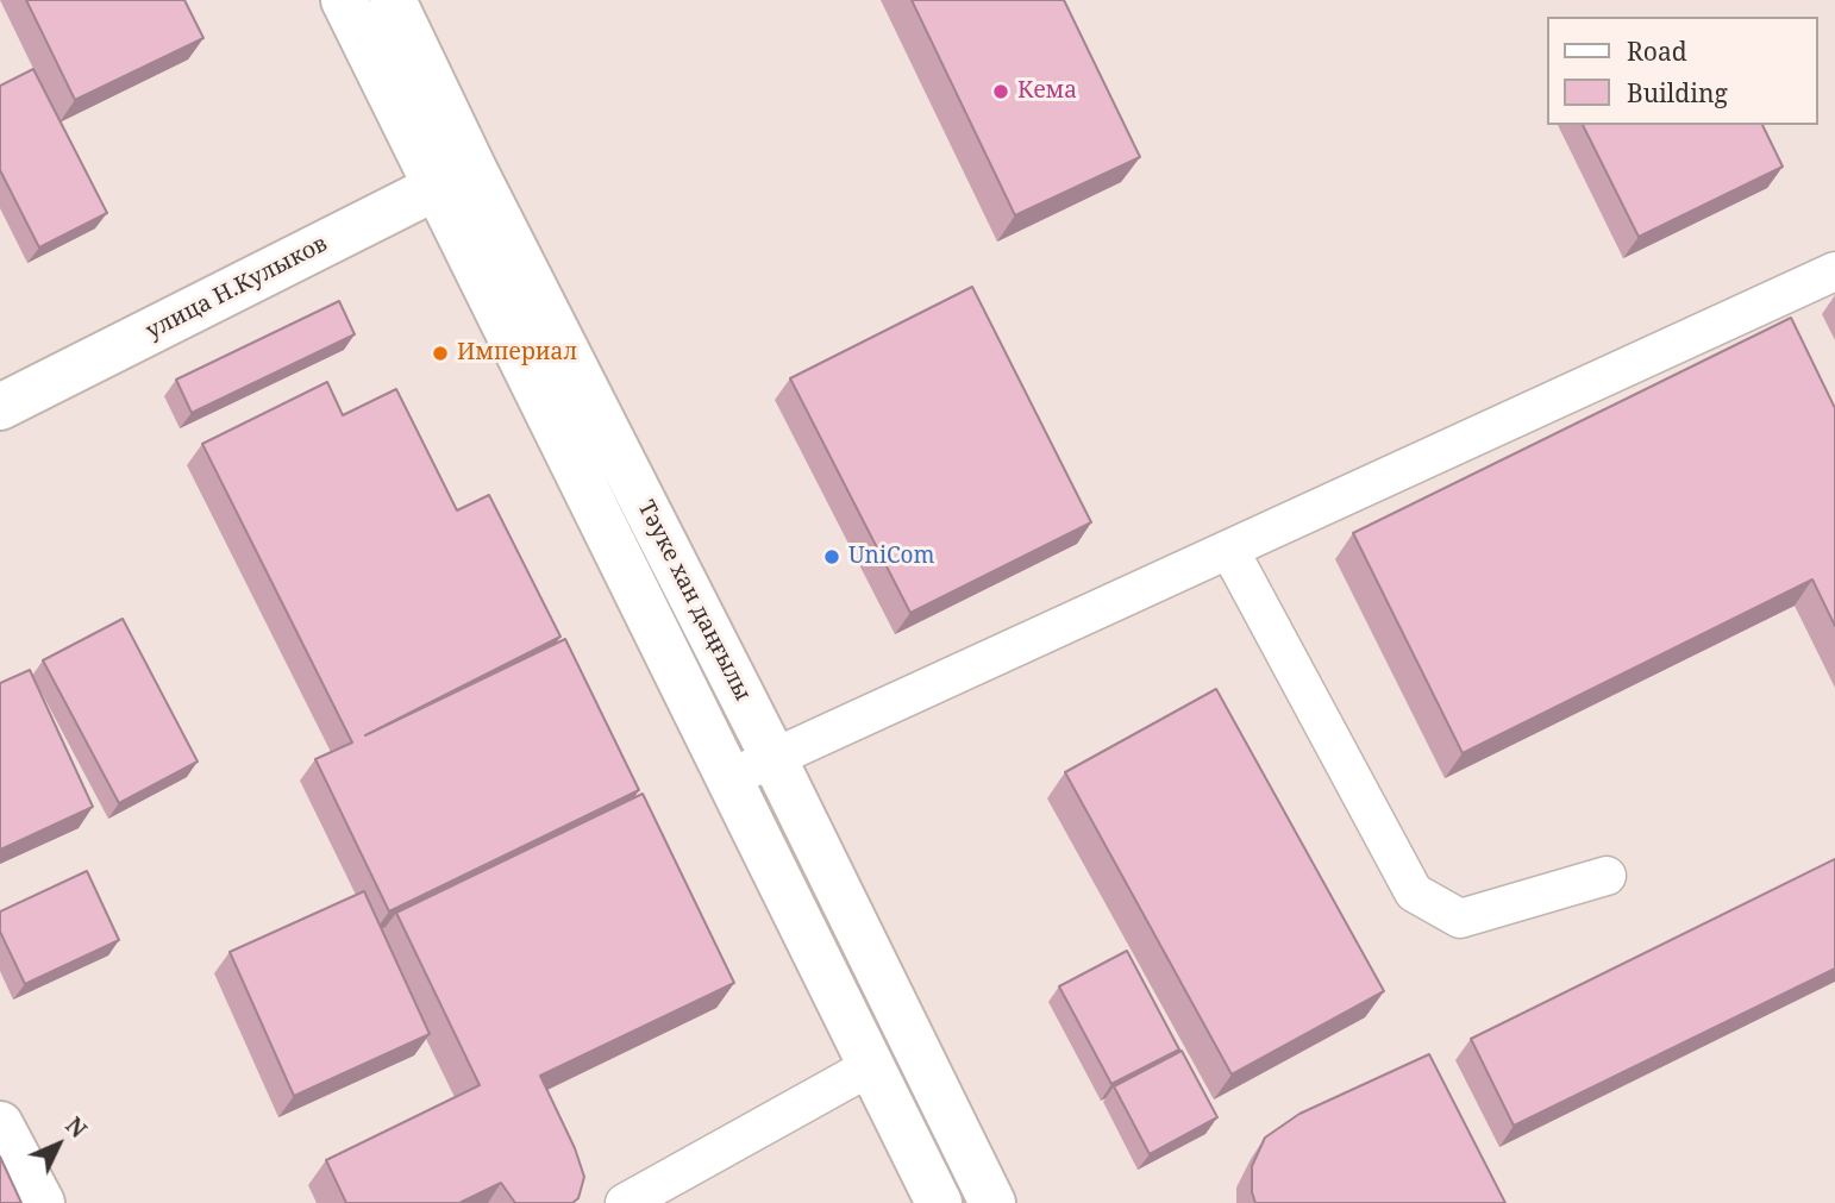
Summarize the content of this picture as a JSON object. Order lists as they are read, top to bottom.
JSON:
{
  "streets": {
    "main road": ["улица Н.Кулыков", "Тәуке хан даңғылы"]
  },
  "crossings": [
    ["улица Н.Кулыков", "Тәуке хан даңғылы"]
  ],
  "places": ["Кема", "Империал", "UniCom"],
  "legend": ["Road", "Building"],
  "north": "top right"
}
